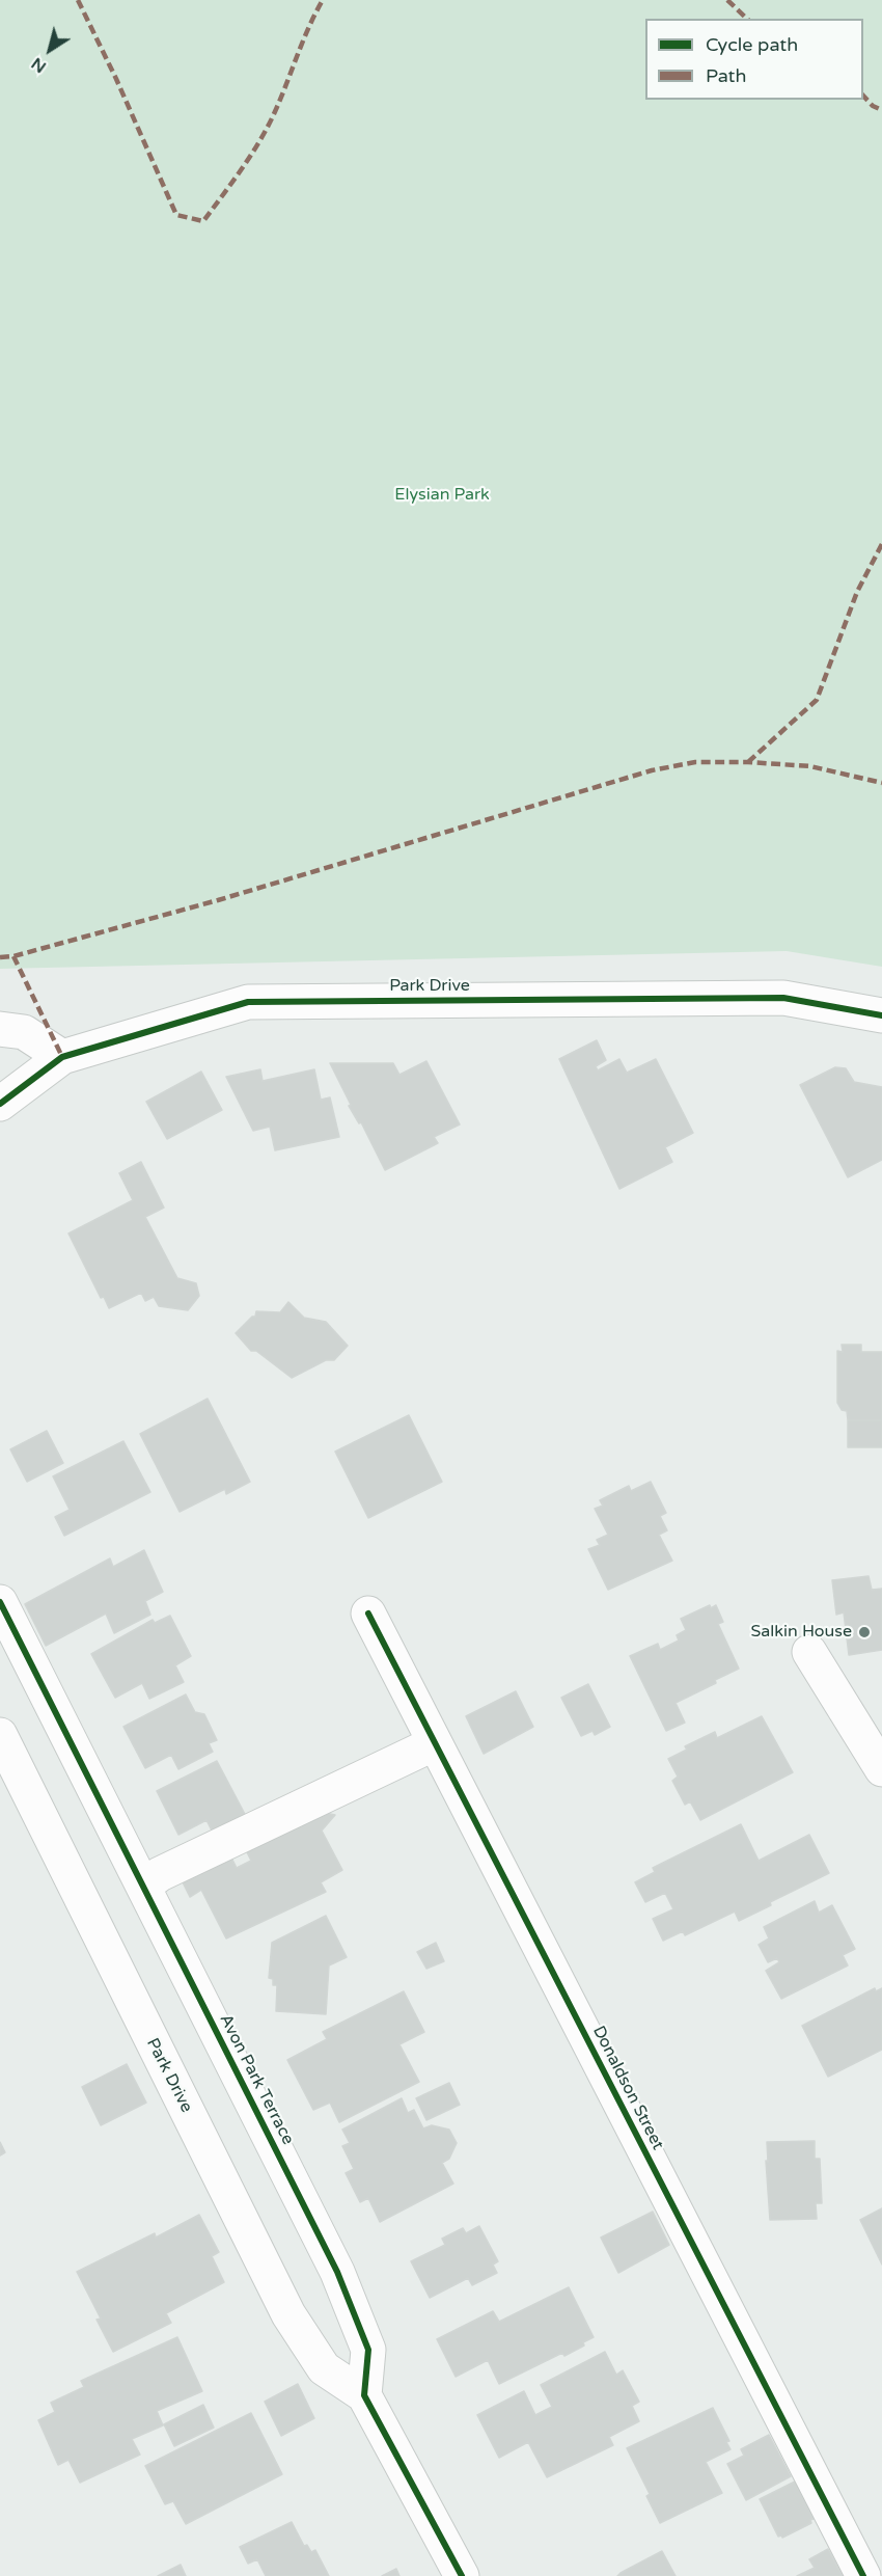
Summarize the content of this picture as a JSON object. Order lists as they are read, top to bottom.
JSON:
{
  "streets": {
    "street": ["Park Drive", "Avon Park Terrace", "Donaldson Street"]
  },
  "crossings": [
    ["Park Drive", "Avon Park Terrace"]
  ],
  "parks": ["Elysian Park"],
  "places": ["Salkin House"],
  "legend": ["Cycle path", "Path"],
  "north": "bottom left"
}
